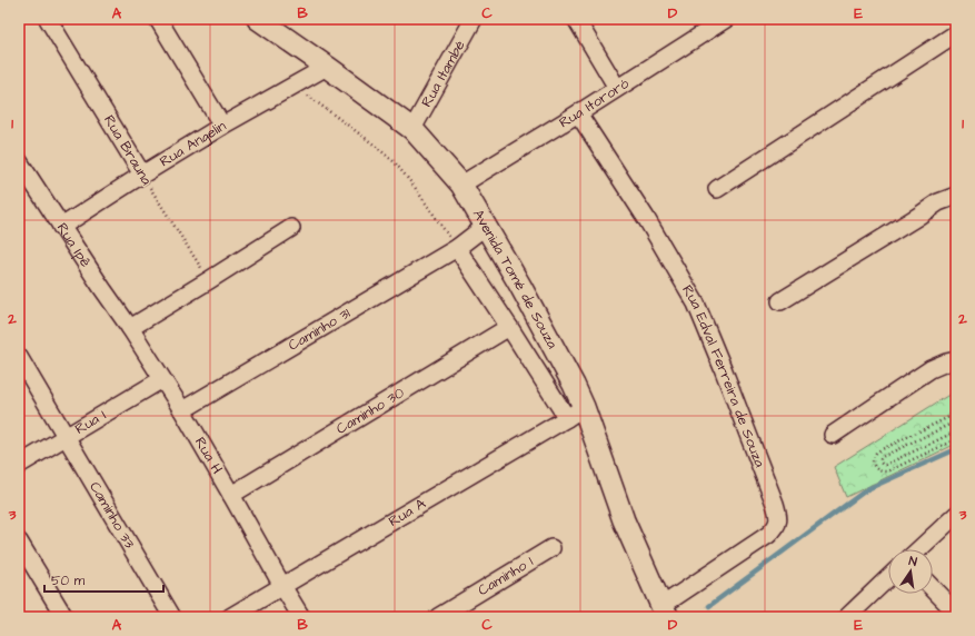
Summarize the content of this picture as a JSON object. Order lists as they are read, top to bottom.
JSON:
{
  "streets": {
    "street": [
      "Rua Itambé",
      "Rua Itororó",
      "Rua Angelin",
      "Rua Brauna",
      "Rua Ipê",
      "Avenida Tomé de Souza",
      "Caminho 31",
      "Rua Edval Ferreira de Souza",
      "Caminho 30",
      "Rua I",
      "Rua H",
      "Rua A",
      "Caminho 33",
      "Caminho 1"
    ]
  },
  "crossings": [
    ["Rua Itambé", "Avenida Tomé de Souza"],
    ["Rua Itororó", "Avenida Tomé de Souza"],
    ["Rua Itororó", "Rua Edval Ferreira de Souza"],
    ["Rua Angelin", "Rua Brauna"],
    ["Rua Angelin", "Rua Ipê"],
    ["Rua Angelin", "Avenida Tomé de Souza"],
    ["Rua Ipê", "Rua H"],
    ["Avenida Tomé de Souza", "Caminho 31"],
    ["Avenida Tomé de Souza", "Rua Edval Ferreira de Souza"],
    ["Avenida Tomé de Souza", "Rua A"],
    ["Caminho 31", "Rua H"],
    ["Caminho 30", "Rua H"],
    ["Rua I", "Rua H"],
    ["Rua I", "Caminho 33"],
    ["Rua H", "Rua A"]
  ],
  "scale_bar": "50 m",
  "north": "top",
  "grid": {
    "columns": [
      "A",
      "B",
      "C",
      "D",
      "E"
    ],
    "rows": ["1", "2", "3"]
  }
}
